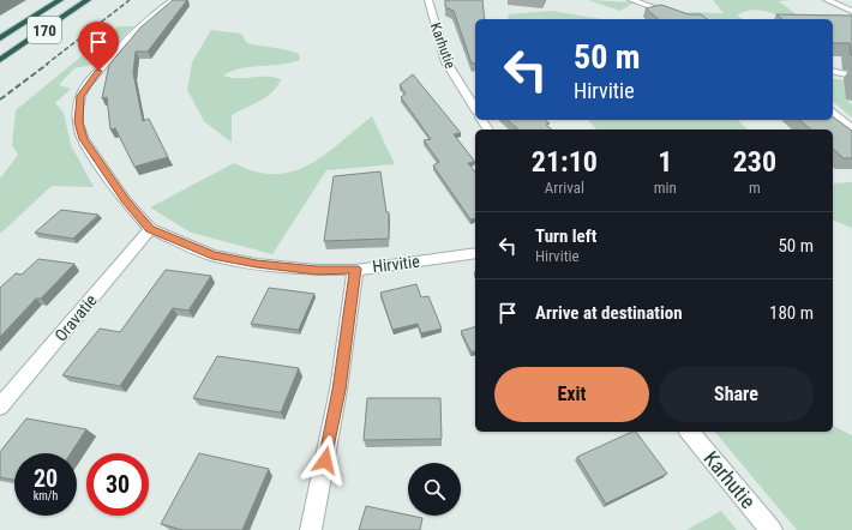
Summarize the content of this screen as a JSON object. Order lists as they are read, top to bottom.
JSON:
{
  "streets": {
    "highway": ["170"],
    "street": ["Karhutie", "Hirvitie", "Oravatie"]
  },
  "crossings": [
    ["Hirvitie", "Oravatie"]
  ],
  "page": {
    "turn": ["50 m", "Hirvitie"],
    "eta": [
      "21:10",
      "Arrival",
      "1",
      "min",
      "230",
      "m"
    ],
    "list": [
      {
        "name": "Turn left",
        "note": "Hirvitie",
        "value": "50 m"
      },
      {
        "name": "Arrive at destination",
        "value": "180 m"
      }
    ],
    "buttons": ["Exit", "Share"],
    "speed": "20 km/h",
    "limit": "30"
  }
}
